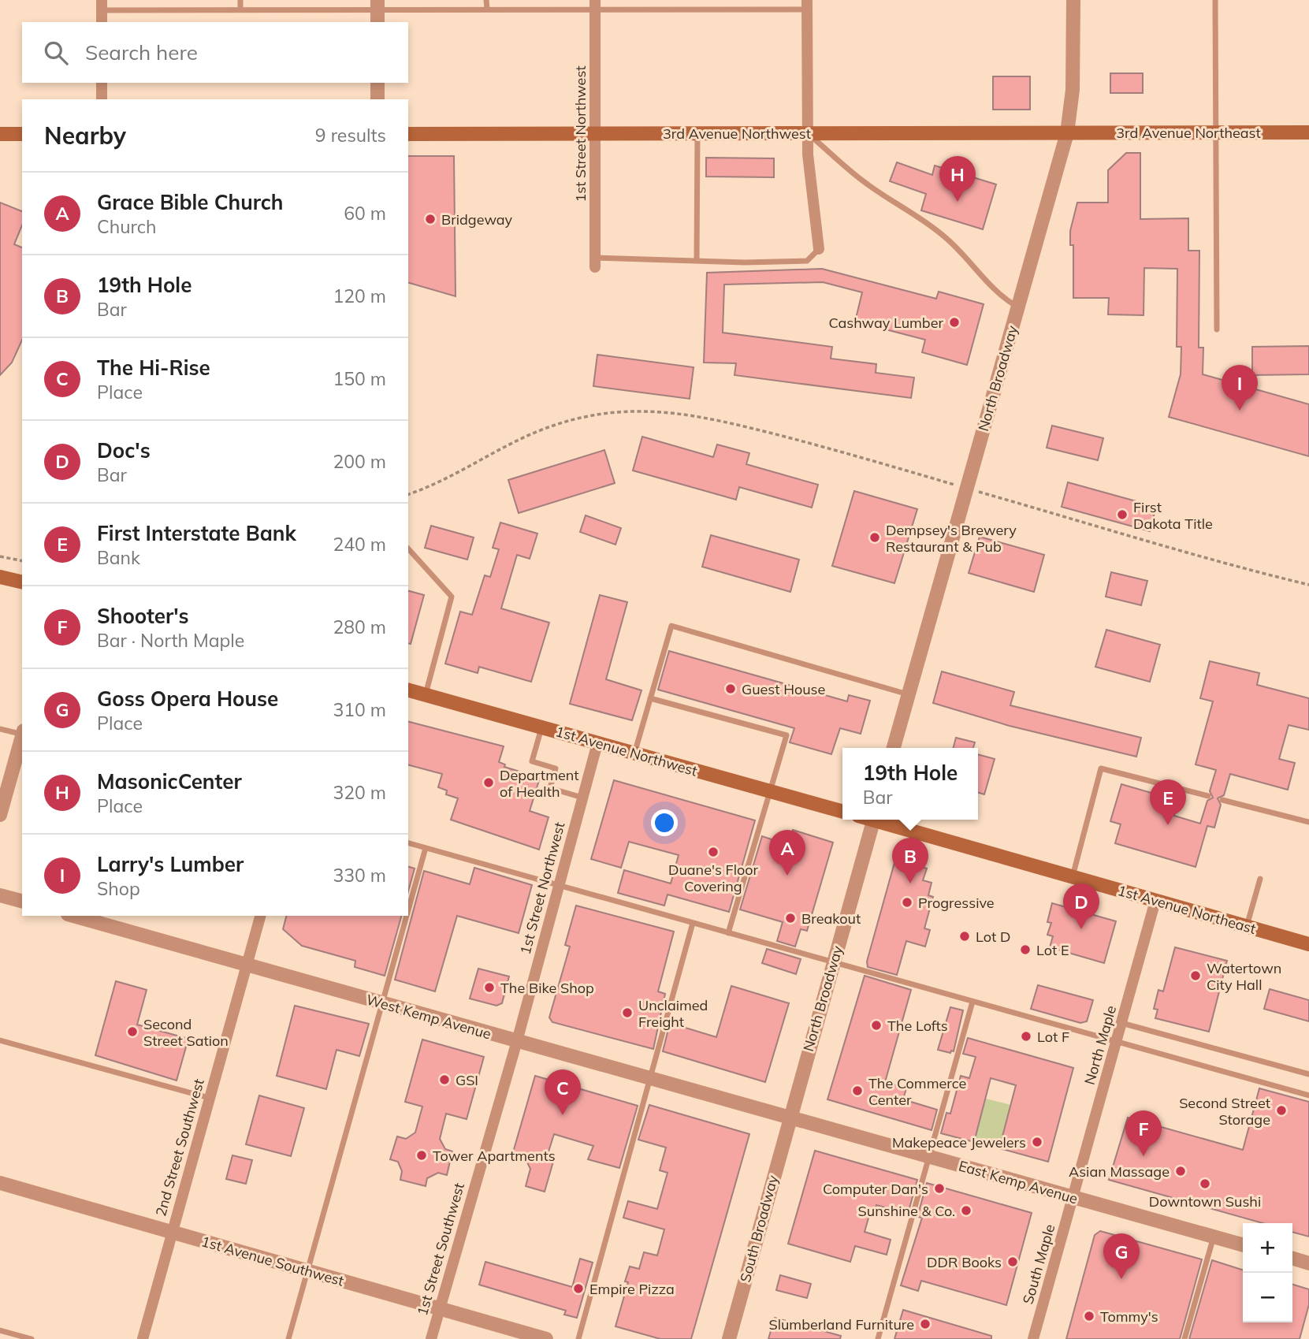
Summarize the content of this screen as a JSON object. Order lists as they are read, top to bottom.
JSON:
{
  "streets": {
    "main road": [
      "3rd Avenue Northeast",
      "3rd Avenue Northwest",
      "1st Avenue Northwest",
      "1st Avenue Northeast"
    ],
    "street": [
      "1st Street Northwest",
      "North Broadway",
      "West Kemp Avenue",
      "North Maple",
      "2nd Street Southwest",
      "East Kemp Avenue",
      "South Broadway",
      "1st Street Southwest",
      "1st Avenue Southwest",
      "South Maple"
    ]
  },
  "crossings": [
    ["3rd Avenue Northeast", "3rd Avenue Northwest"],
    ["3rd Avenue Northeast", "North Broadway"],
    ["3rd Avenue Northwest", "1st Street Northwest"],
    ["3rd Avenue Northwest", "North Broadway"],
    ["1st Street Northwest", "1st Avenue Northwest"],
    ["1st Street Northwest", "West Kemp Avenue"],
    ["1st Street Northwest", "1st Street Southwest"],
    ["North Broadway", "West Kemp Avenue"],
    ["North Broadway", "East Kemp Avenue"],
    ["North Broadway", "South Broadway"],
    ["1st Avenue Northeast", "North Maple"],
    ["West Kemp Avenue", "2nd Street Southwest"],
    ["West Kemp Avenue", "East Kemp Avenue"],
    ["West Kemp Avenue", "South Broadway"],
    ["West Kemp Avenue", "1st Street Southwest"],
    ["North Maple", "East Kemp Avenue"],
    ["North Maple", "South Maple"],
    ["2nd Street Southwest", "1st Avenue Southwest"],
    ["East Kemp Avenue", "South Broadway"],
    ["East Kemp Avenue", "South Maple"],
    ["1st Street Southwest", "1st Avenue Southwest"]
  ],
  "places": [
    "Bridgeway",
    "Cashway Lumber",
    "First Dakota Title",
    "Dempsey's Brewery Restaurant & Pub",
    "Guest House",
    "Department of Health",
    "Duane's Floor Covering",
    "Progressive",
    "Breakout",
    "Lot D",
    "Lot E",
    "Watertown City Hall",
    "The Bike Shop",
    "Unclaimed Freight",
    "The Lofts",
    "Second Street Sation",
    "Lot F",
    "GSI",
    "The Commerce Center",
    "Second Street Storage",
    "Makepeace Jewelers",
    "Tower Apartments",
    "Asian Massage",
    "Downtown Sushi",
    "Computer Dan's",
    "Sunshine & Co.",
    "DDR Books",
    "Empire Pizza",
    "Tommy's",
    "Slumberland Furniture"
  ],
  "page": {
    "search": "Search here",
    "heading": ["Nearby", "9 results"],
    "pins": [
      "H",
      "I",
      "E",
      "A",
      "B",
      "D",
      "C",
      "F",
      "G"
    ],
    "list": [
      {
        "mark": "A",
        "name": "Grace Bible Church",
        "note": "Church",
        "value": "60 m"
      },
      {
        "mark": "B",
        "name": "19th Hole",
        "note": "Bar",
        "value": "120 m"
      },
      {
        "mark": "C",
        "name": "The Hi-Rise",
        "note": "Place",
        "value": "150 m"
      },
      {
        "mark": "D",
        "name": "Doc's",
        "note": "Bar",
        "value": "200 m"
      },
      {
        "mark": "E",
        "name": "First Interstate Bank",
        "note": "Bank",
        "value": "240 m"
      },
      {
        "mark": "F",
        "name": "Shooter's",
        "note": "Bar · North Maple",
        "value": "280 m"
      },
      {
        "mark": "G",
        "name": "Goss Opera House",
        "note": "Place",
        "value": "310 m"
      },
      {
        "mark": "H",
        "name": "MasonicCenter",
        "note": "Place",
        "value": "320 m"
      },
      {
        "mark": "I",
        "name": "Larry's Lumber",
        "note": "Shop",
        "value": "330 m"
      }
    ],
    "popup": ["19th Hole", "Bar"],
    "map_buttons": ["+", "−"]
  }
}
